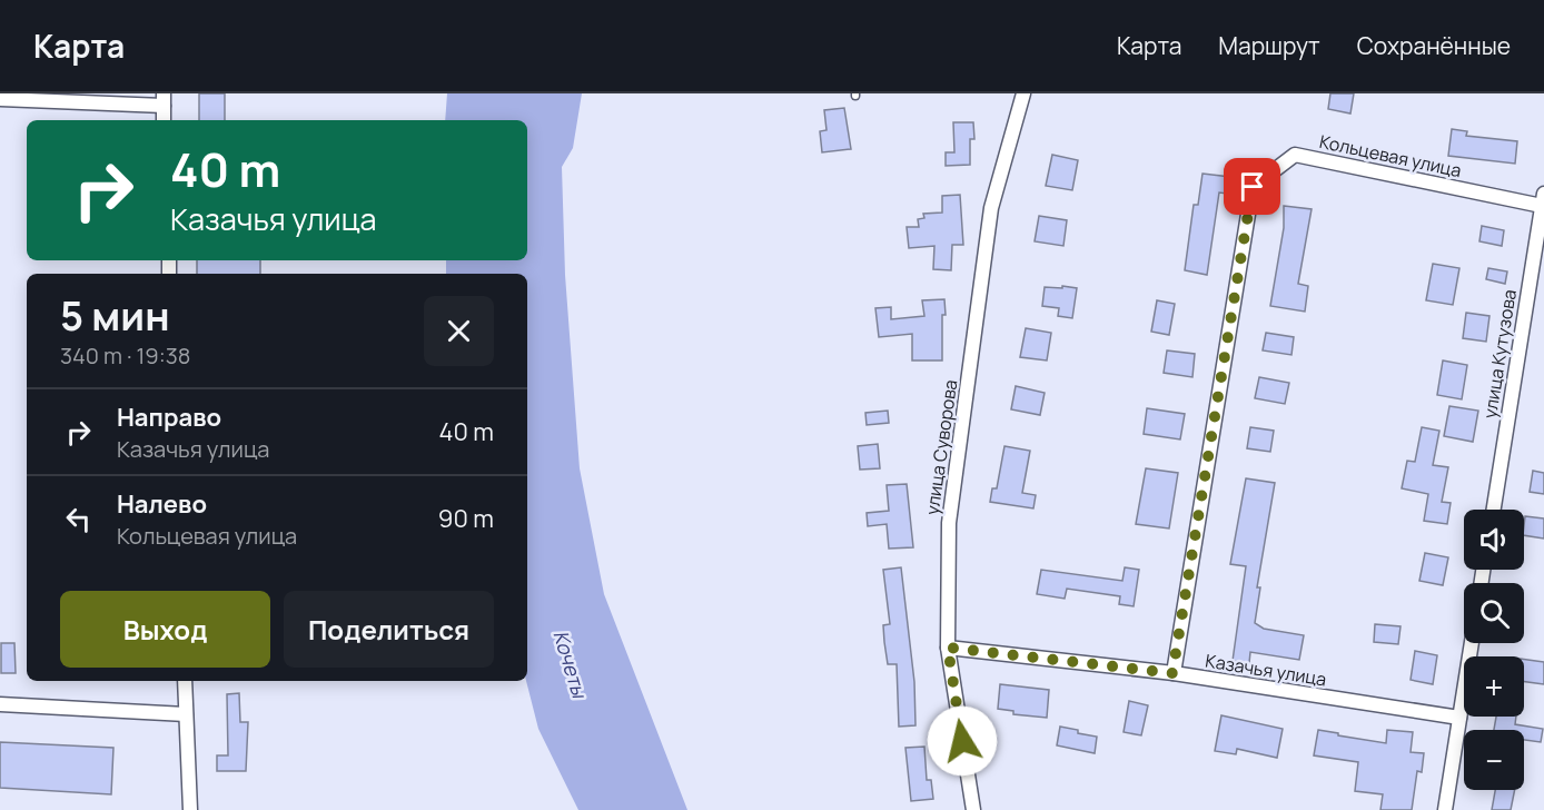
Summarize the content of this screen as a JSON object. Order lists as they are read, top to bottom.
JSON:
{
  "streets": {
    "street": [
      "Кольцевая улица",
      "улица Кутузова",
      "улица Суворова",
      "Казачья улица"
    ]
  },
  "crossings": [
    ["Кольцевая улица", "улица Кутузова"],
    ["Кольцевая улица", "Казачья улица"],
    ["улица Суворова", "Казачья улица"]
  ],
  "water": ["Кочеты"],
  "page": {
    "header": "Карта",
    "nav": ["Карта", "Маршрут", "Сохранённые"],
    "turn": ["40 m", "Казачья улица"],
    "heading": ["5 мин", "340 m · 19:38"],
    "list": [
      {
        "name": "Направо",
        "note": "Казачья улица",
        "value": "40 m"
      },
      {
        "name": "Налево",
        "note": "Кольцевая улица",
        "value": "90 m"
      }
    ],
    "map_buttons": ["+", "−"],
    "buttons": ["Выход", "Поделиться"]
  }
}
